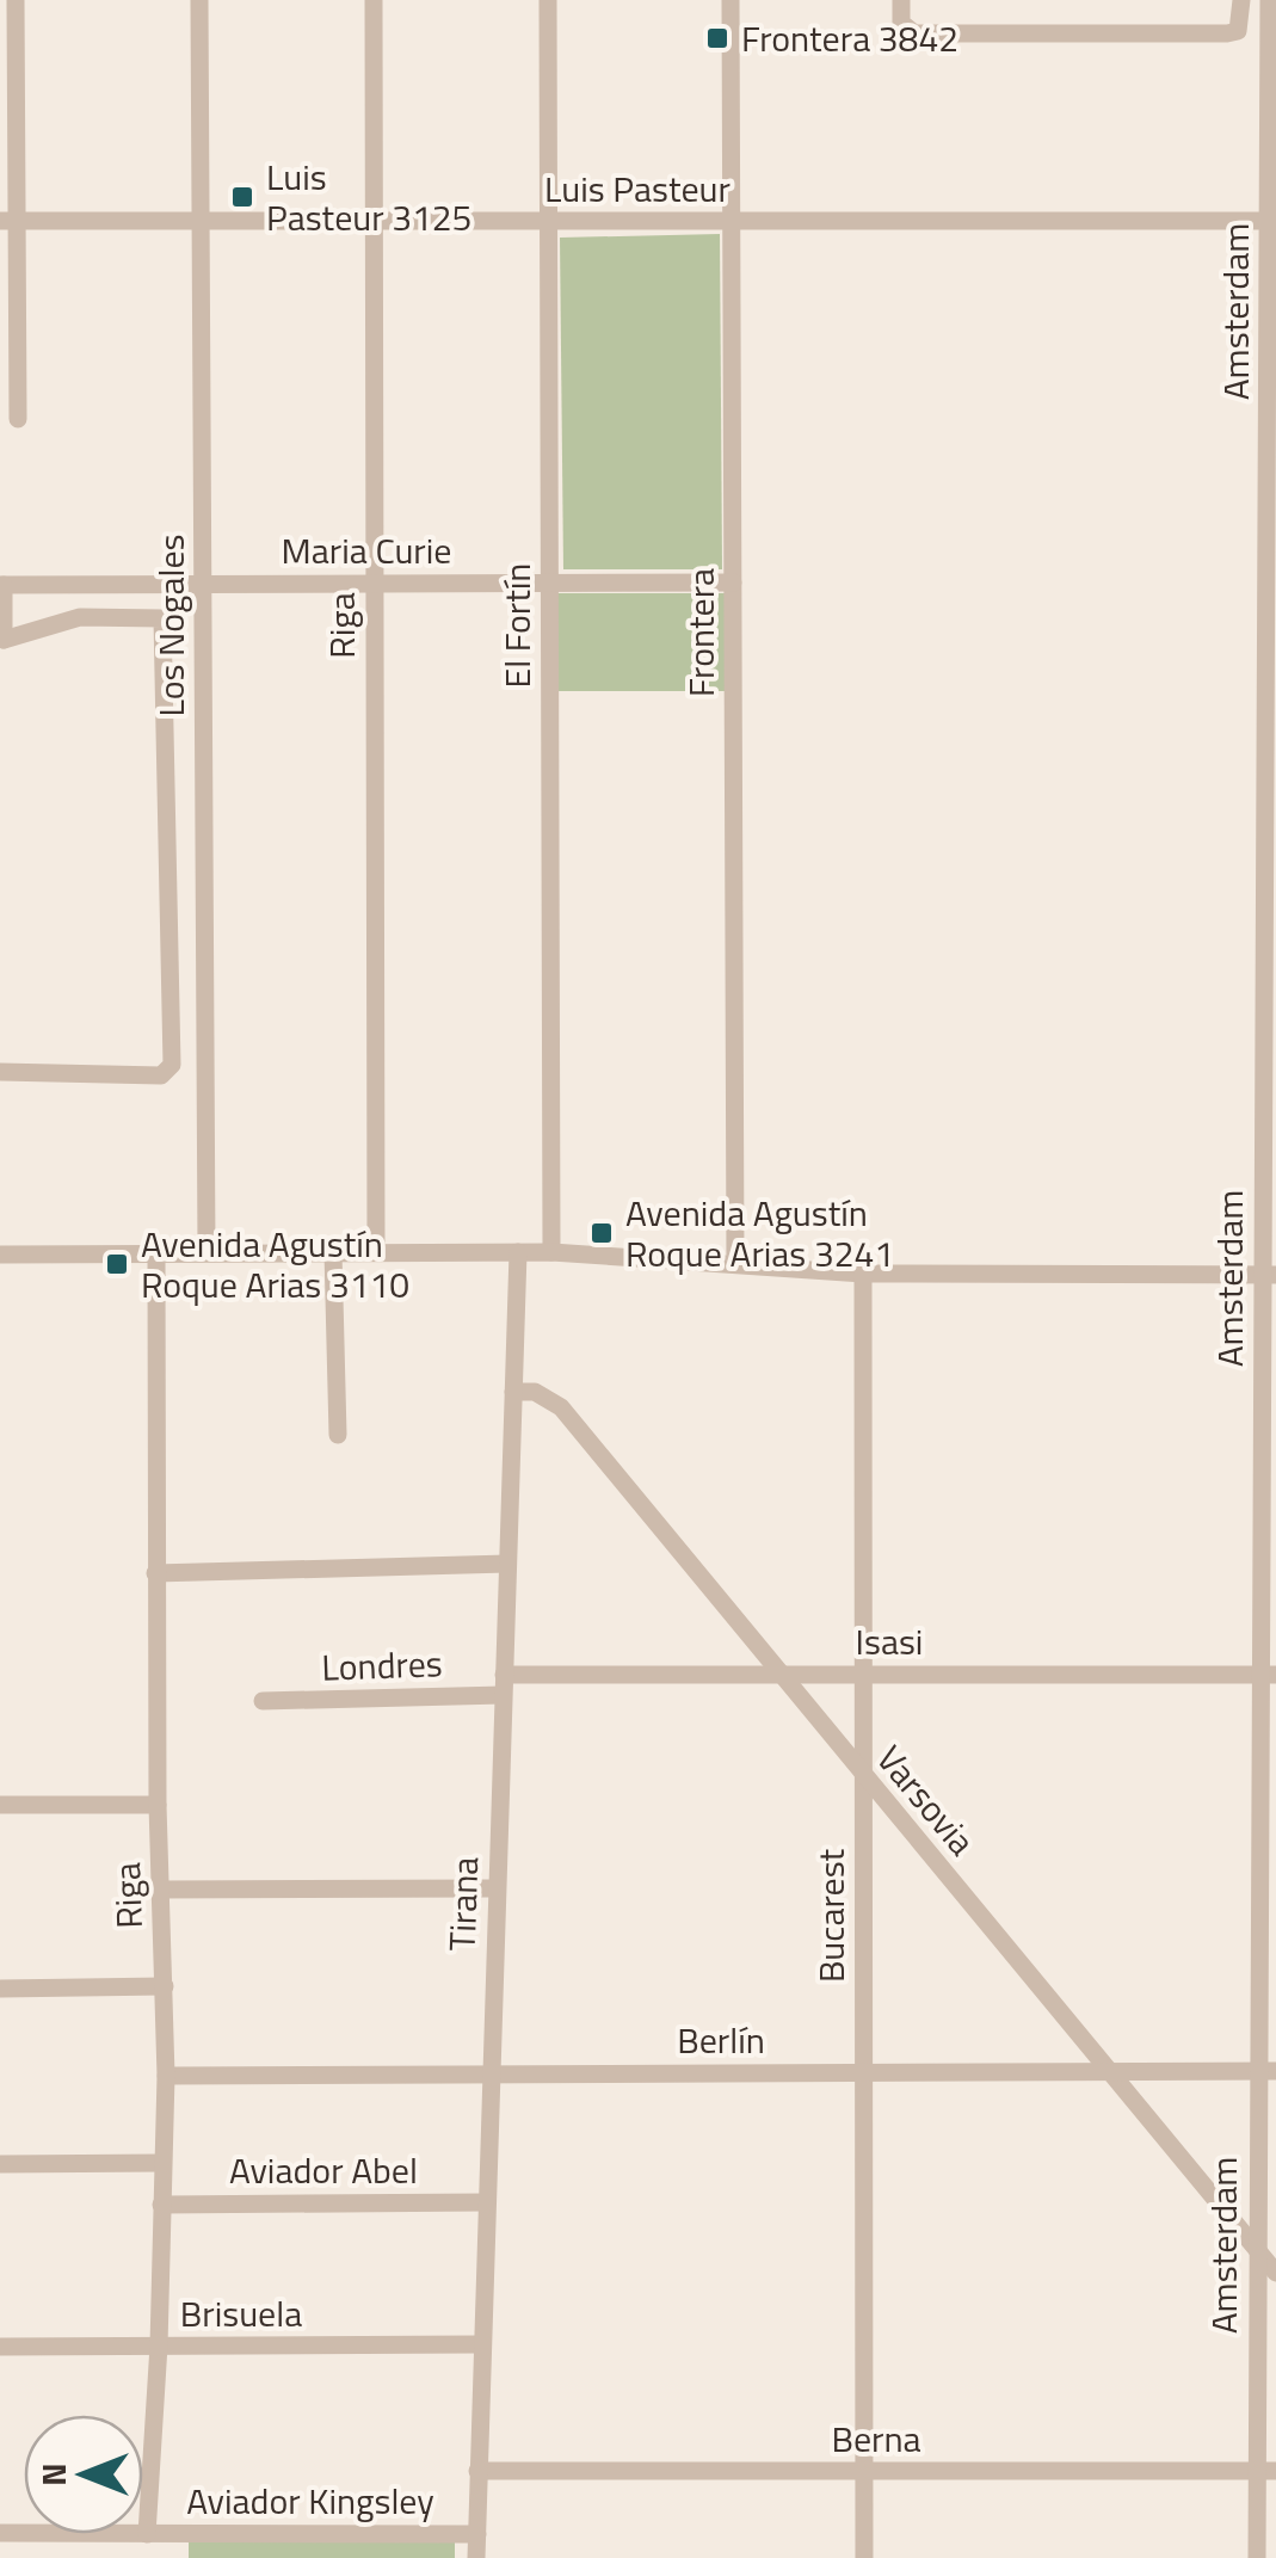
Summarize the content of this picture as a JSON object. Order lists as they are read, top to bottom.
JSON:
{
  "streets": {
    "street": [
      "Luis Pasteur",
      "Amsterdam",
      "Maria Curie",
      "Los Nogales",
      "Riga",
      "El Fortín",
      "Frontera",
      "Isasi",
      "Londres",
      "Varsovia",
      "Tirana",
      "Bucarest",
      "Berlín",
      "Aviador Abel",
      "Brisuela",
      "Berna",
      "Aviador Kingsley"
    ]
  },
  "crossings": [
    ["Luis Pasteur", "Amsterdam"],
    ["Luis Pasteur", "Los Nogales"],
    ["Luis Pasteur", "Riga"],
    ["Luis Pasteur", "El Fortín"],
    ["Luis Pasteur", "Frontera"],
    ["Amsterdam", "Isasi"],
    ["Amsterdam", "Varsovia"],
    ["Amsterdam", "Berlín"],
    ["Amsterdam", "Berna"],
    ["Maria Curie", "Los Nogales"],
    ["Maria Curie", "Riga"],
    ["Maria Curie", "El Fortín"],
    ["Maria Curie", "Frontera"],
    ["Riga", "Berlín"],
    ["Riga", "Aviador Abel"],
    ["Riga", "Brisuela"],
    ["Riga", "Aviador Kingsley"],
    ["Isasi", "Londres"],
    ["Isasi", "Varsovia"],
    ["Isasi", "Tirana"],
    ["Isasi", "Bucarest"],
    ["Londres", "Tirana"],
    ["Varsovia", "Tirana"],
    ["Varsovia", "Bucarest"],
    ["Varsovia", "Berlín"],
    ["Tirana", "Berlín"],
    ["Tirana", "Aviador Abel"],
    ["Tirana", "Brisuela"],
    ["Tirana", "Berna"],
    ["Tirana", "Aviador Kingsley"],
    ["Bucarest", "Berlín"],
    ["Bucarest", "Berna"]
  ],
  "places": {
    "transit": [
      "Frontera 3842",
      "Luis Pasteur 3125",
      "Avenida Agustín Roque Arias 3241",
      "Avenida Agustín Roque Arias 3110"
    ]
  },
  "north": "left"
}
